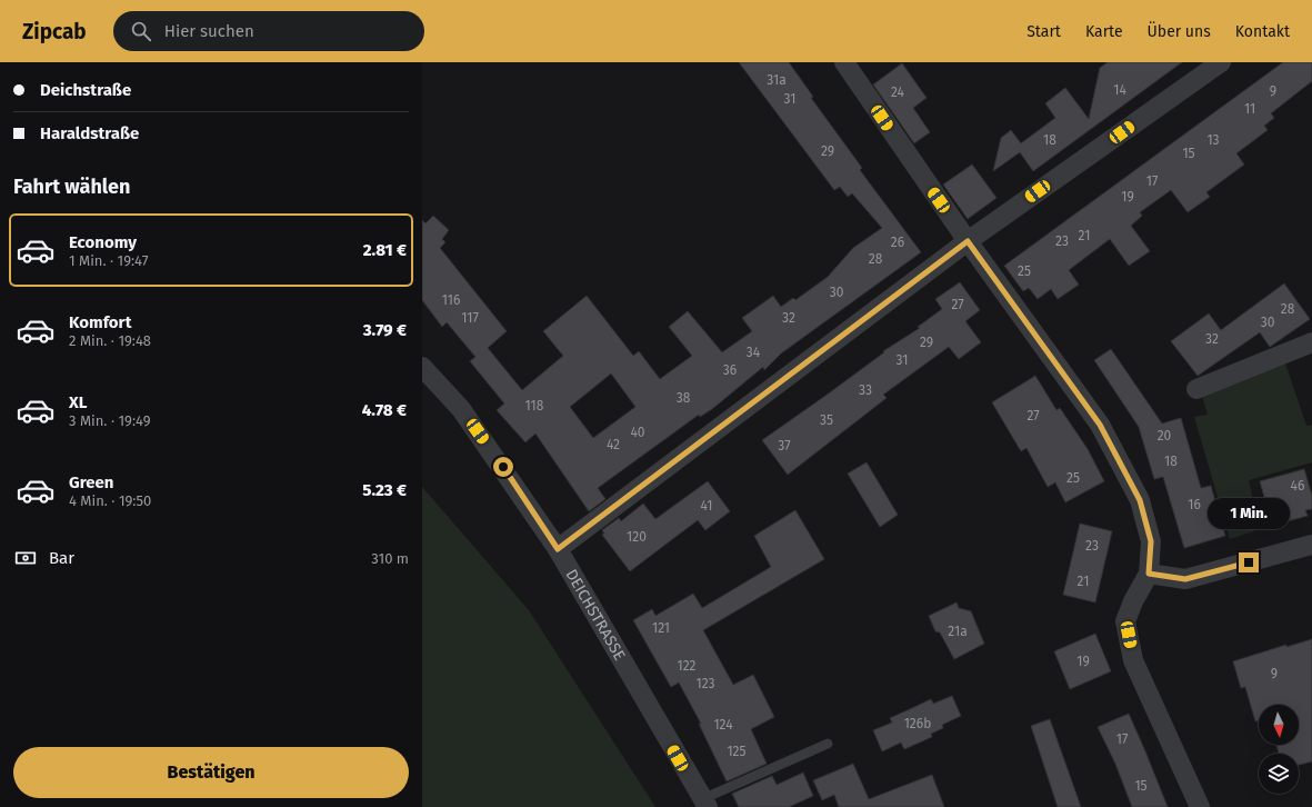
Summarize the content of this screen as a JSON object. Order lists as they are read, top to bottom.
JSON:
{
  "streets": {
    "street": ["DEICHSTRASSE"]
  },
  "house_numbers": [
    "31a",
    "14",
    "9",
    "24",
    "31",
    "11",
    "18",
    "13",
    "29",
    "15",
    "17",
    "19",
    "21",
    "23",
    "26",
    "28",
    "25",
    "30",
    "116",
    "27",
    "28",
    "117",
    "32",
    "30",
    "32",
    "29",
    "34",
    "31",
    "36",
    "33",
    "38",
    "118",
    "27",
    "35",
    "40",
    "20",
    "42",
    "37",
    "18",
    "25",
    "46",
    "16",
    "41",
    "120",
    "23",
    "21",
    "121",
    "21a",
    "19",
    "122",
    "9",
    "123",
    "126b",
    "124",
    "17",
    "125",
    "15"
  ],
  "north": "bottom",
  "page": {
    "header": "Zipcab",
    "search": "Hier suchen",
    "nav": [
      "Start",
      "Karte",
      "Über uns",
      "Kontakt"
    ],
    "banner": ["Deichstraße", "Haraldstraße"],
    "heading": "Fahrt wählen",
    "list": [
      {
        "name": "Economy",
        "note": "1 Min. · 19:47",
        "value": "2.81 €"
      },
      {
        "name": "Komfort",
        "note": "2 Min. · 19:48",
        "value": "3.79 €"
      },
      {
        "name": "XL",
        "note": "3 Min. · 19:49",
        "value": "4.78 €"
      },
      {
        "name": "Green",
        "note": "4 Min. · 19:50",
        "value": "5.23 €"
      }
    ],
    "bubble": "1 Min.",
    "pay": ["Bar", "310 m"],
    "buttons": "Bestätigen"
  }
}
